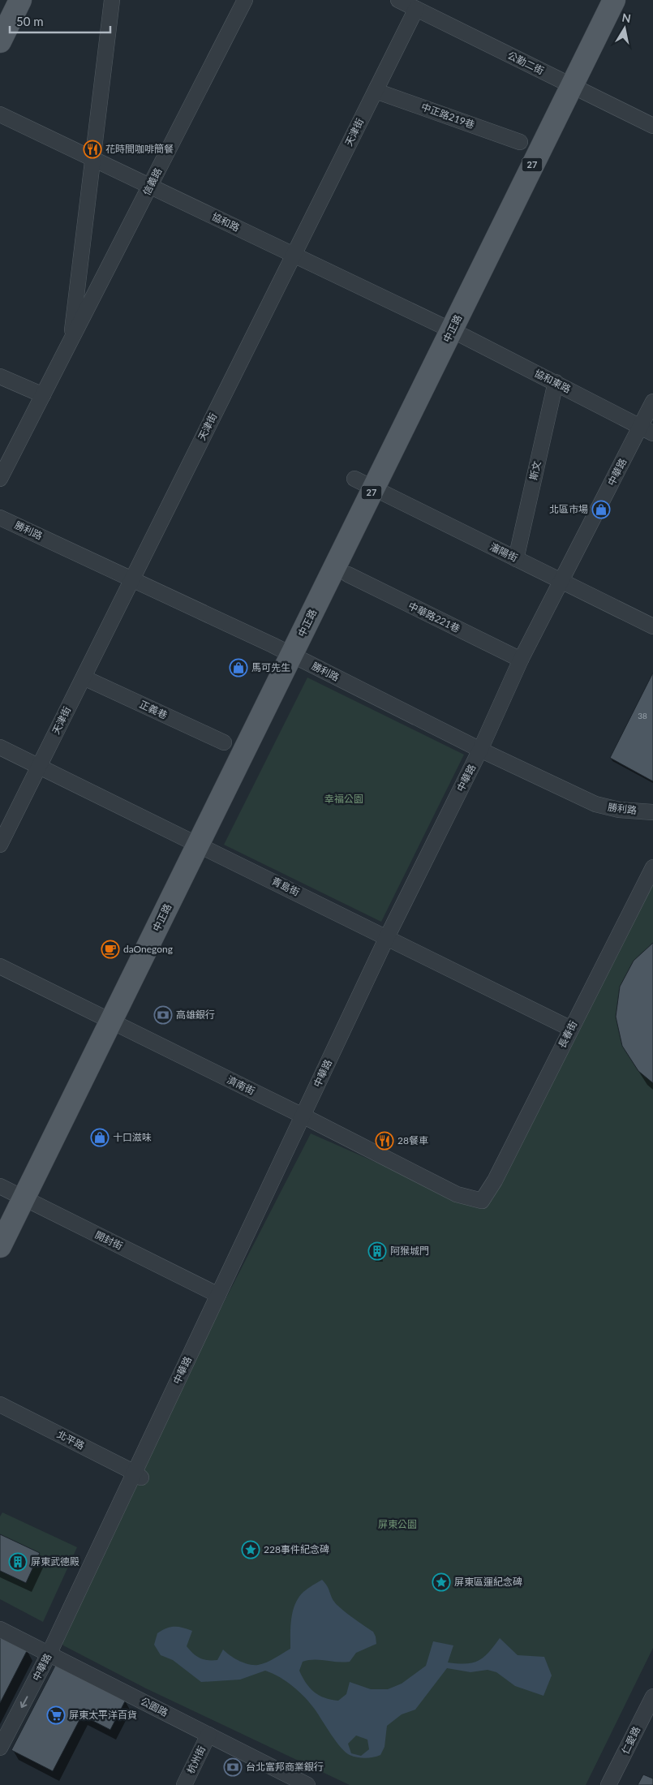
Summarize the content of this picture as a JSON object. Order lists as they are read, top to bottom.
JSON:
{
  "streets": {
    "main road": ["27", "中正路"],
    "street": [
      "公勤二街",
      "中正路219巷",
      "天津街",
      "信義路",
      "協和路",
      "協和東路",
      "斯文",
      "中華路",
      "勝利路",
      "瀋陽街",
      "中華路221巷",
      "正義巷",
      "青島街",
      "長春街",
      "濟南街",
      "開封街",
      "北平路",
      "公園路",
      "仁愛路",
      "杭州街"
    ]
  },
  "crossings": [
    ["公勤二街", "天津街"],
    ["公勤二街", "中正路"],
    ["中正路219巷", "天津街"],
    ["天津街", "協和路"],
    ["天津街", "勝利路"],
    ["天津街", "正義巷"],
    ["天津街", "青島街"],
    ["信義路", "協和路"],
    ["協和路", "中正路"],
    ["協和路", "協和東路"],
    ["中正路", "協和東路"],
    ["中正路", "勝利路"],
    ["中正路", "瀋陽街"],
    ["中正路", "青島街"],
    ["中正路", "濟南街"],
    ["中正路", "開封街"],
    ["協和東路", "斯文"],
    ["協和東路", "中華路"],
    ["斯文", "瀋陽街"],
    ["中華路", "勝利路"],
    ["中華路", "瀋陽街"],
    ["中華路", "中華路221巷"],
    ["中華路", "青島街"],
    ["中華路", "濟南街"],
    ["中華路", "開封街"],
    ["中華路", "北平路"],
    ["中華路", "公園路"],
    ["青島街", "長春街"],
    ["長春街", "濟南街"],
    ["公園路", "杭州街"]
  ],
  "parks": ["幸福公園", "屏東公園"],
  "places": {
    "restaurant": ["花時間咖啡簡餐", "28餐車"],
    "shop": ["北區市場", "馬可先生", "十口滋味"],
    "cafe": ["daOnegong"],
    "bank": ["高雄銀行", "台北富邦商業銀行"],
    "building": ["阿猴城門", "屏東武德殿"],
    "place": ["228事件紀念碑", "屏東區運紀念碑"],
    "supermarket": ["屏東太平洋百貨"]
  },
  "house_numbers": ["38"],
  "scale_bar": "50 m",
  "north": "top"
}
